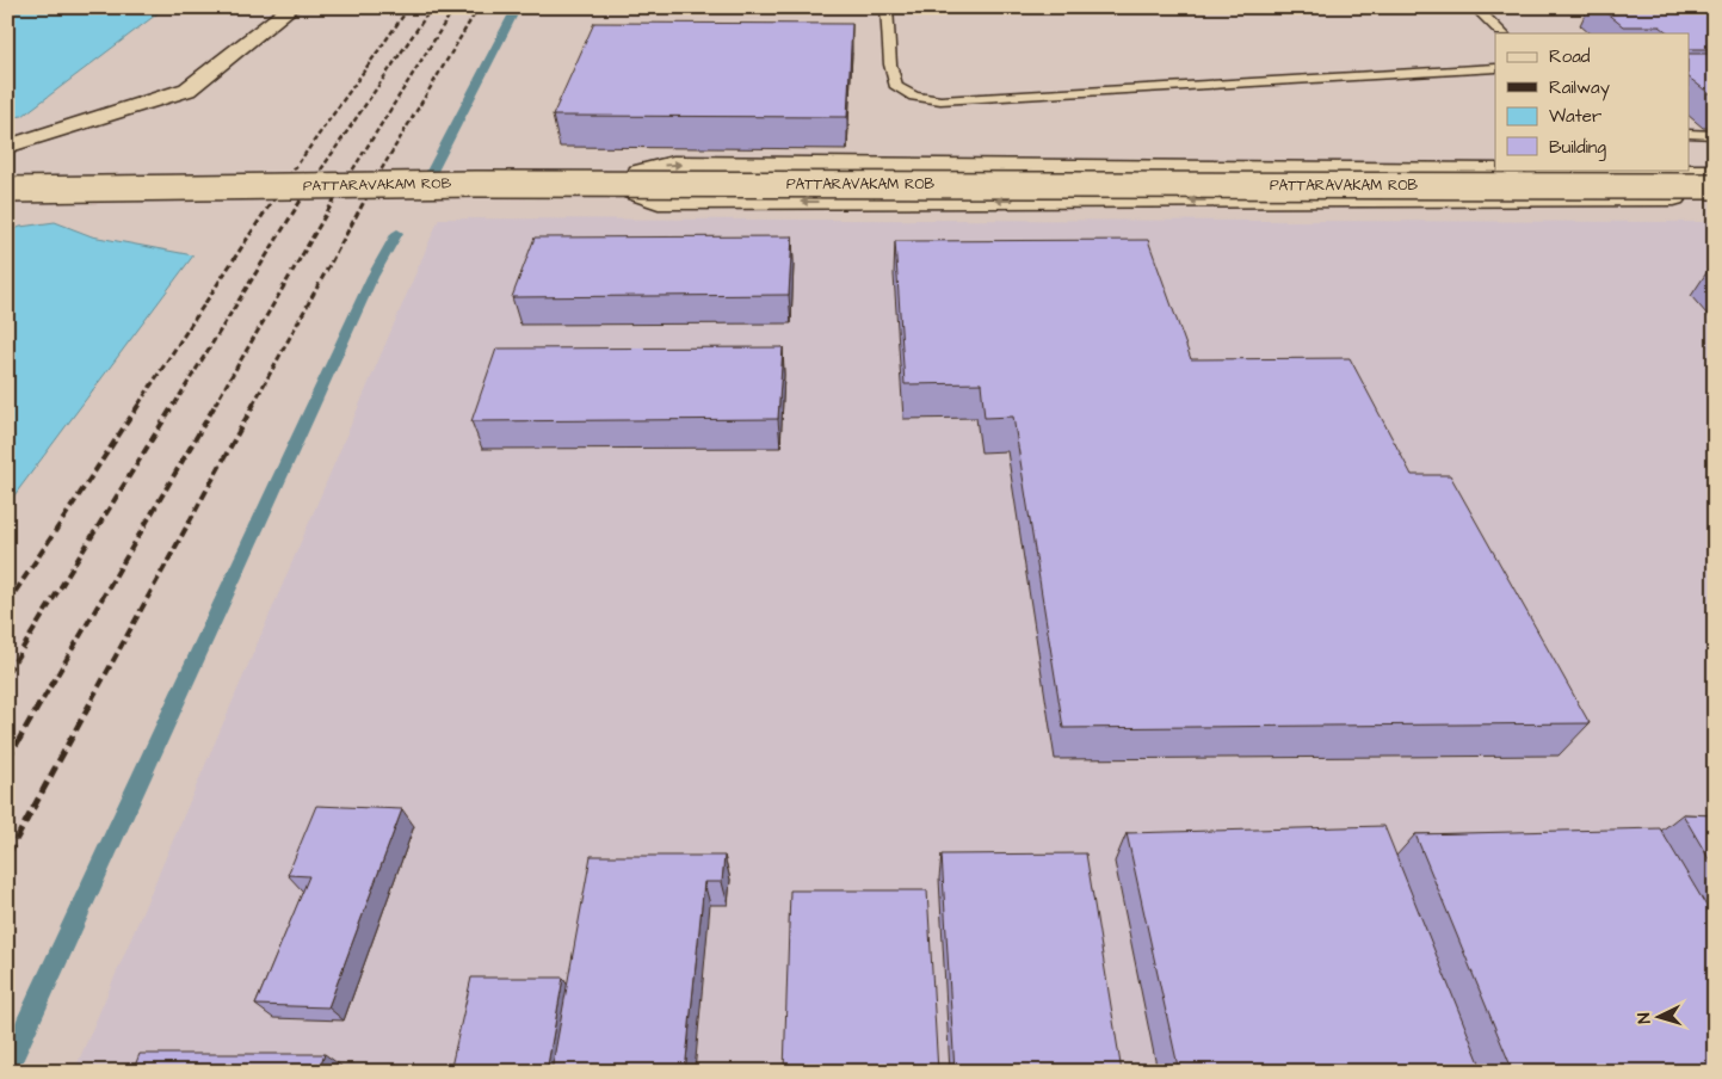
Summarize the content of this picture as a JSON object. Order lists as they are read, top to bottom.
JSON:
{
  "streets": {
    "street": ["PATTARAVAKAM ROB"]
  },
  "legend": [
    "Road",
    "Railway",
    "Water",
    "Building"
  ],
  "north": "left"
}
